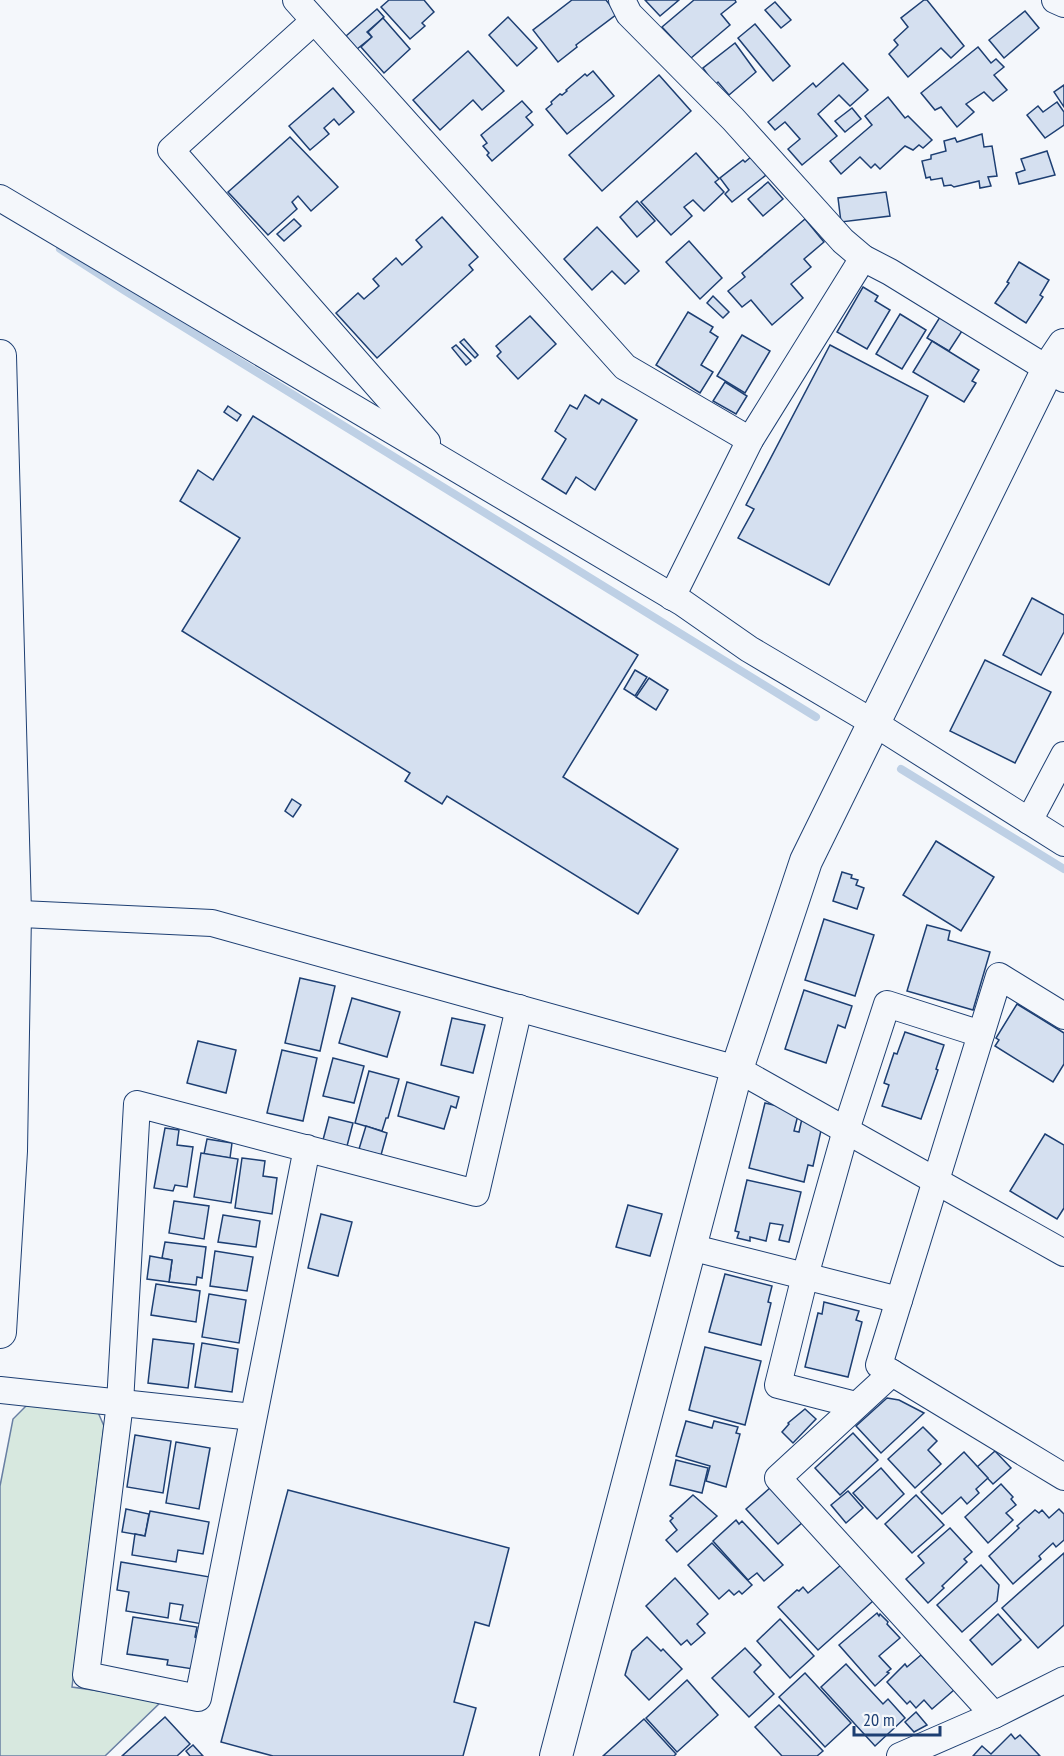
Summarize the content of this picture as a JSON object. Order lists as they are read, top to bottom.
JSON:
{
  "scale_bar": "20 m"
}
